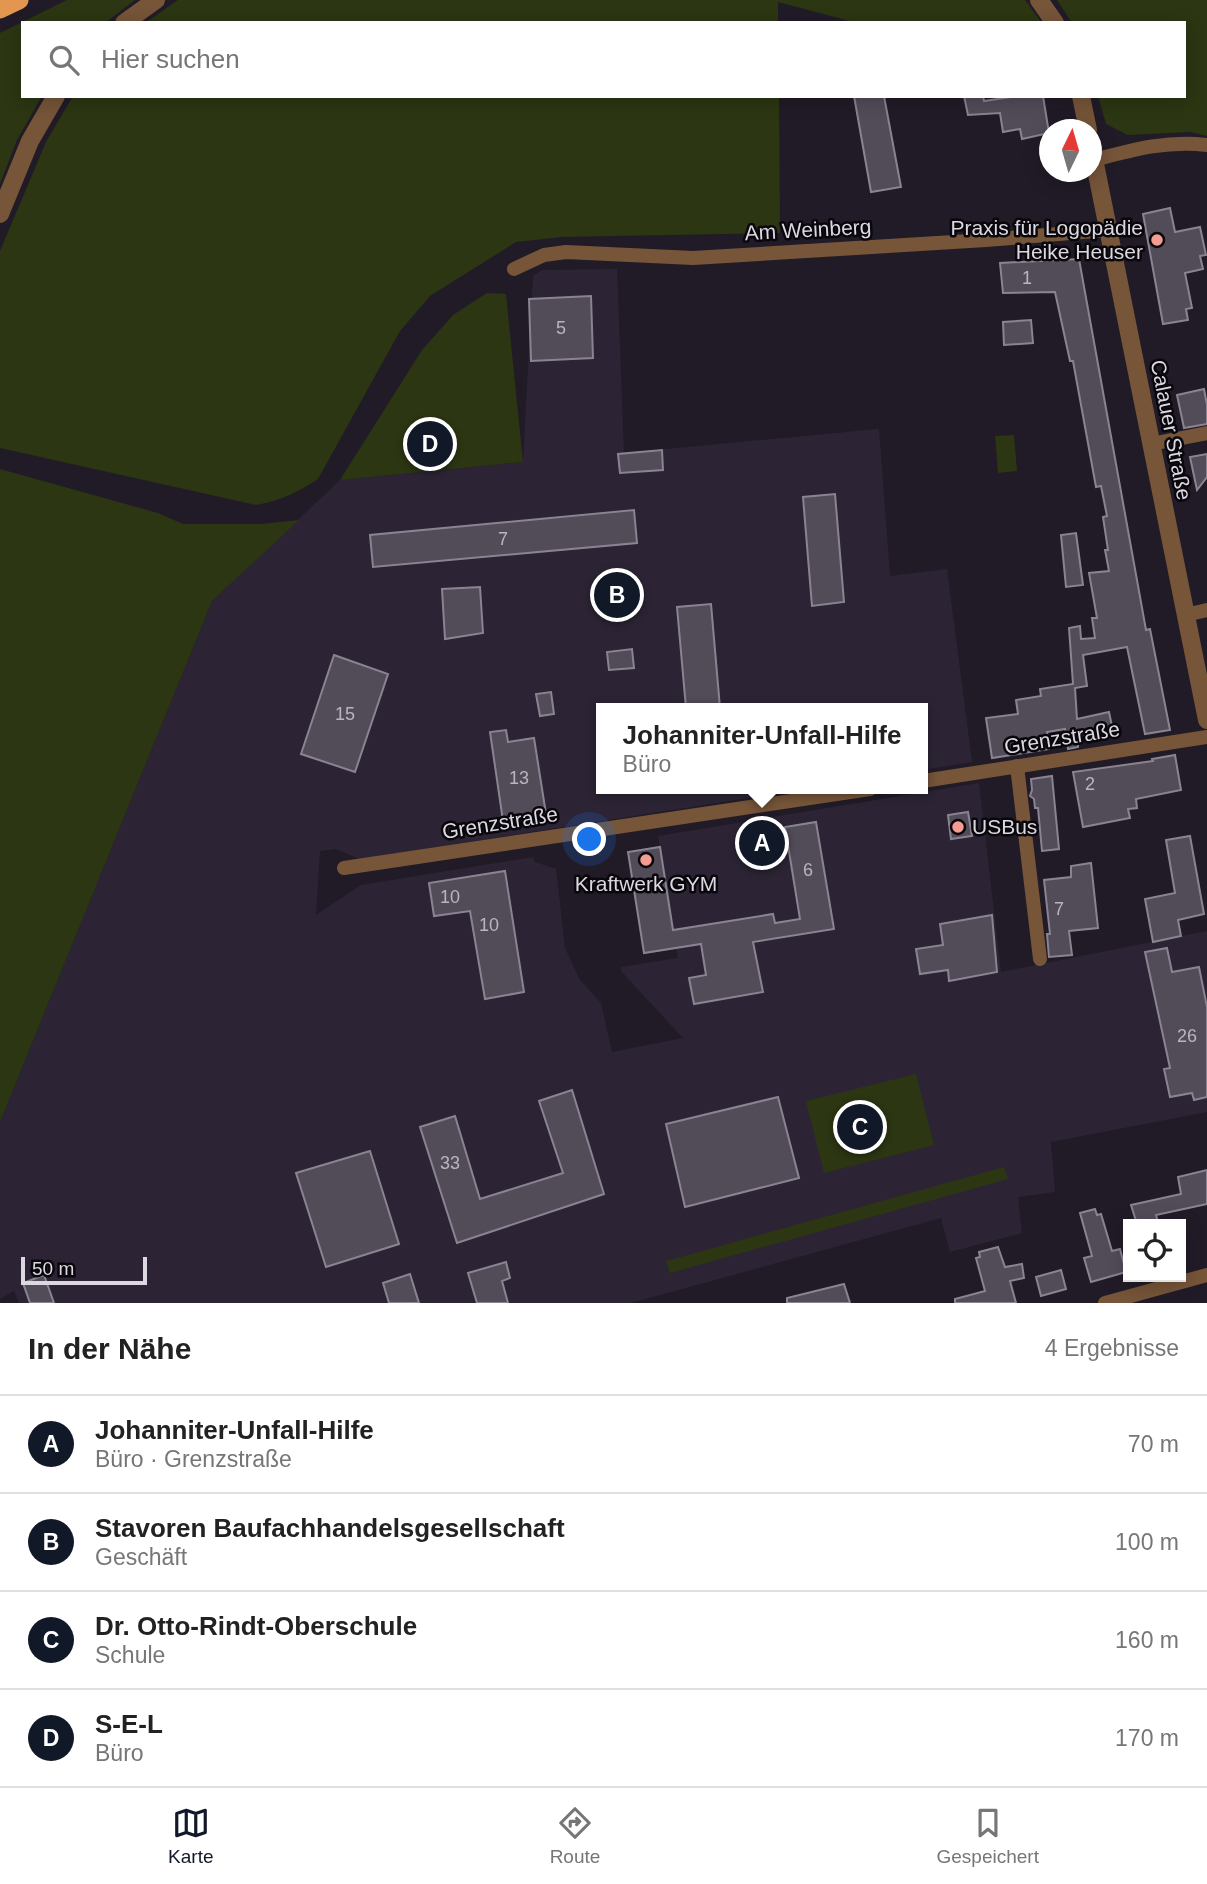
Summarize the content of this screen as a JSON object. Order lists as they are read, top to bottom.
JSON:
{
  "streets": {
    "street": ["Am Weinberg", "Calauer Straße", "Grenzstraße"]
  },
  "crossings": [
    ["Am Weinberg", "Calauer Straße"]
  ],
  "places": ["Praxis für Logopädie Heike Heuser", "USBus", "Kraftwerk GYM"],
  "house_numbers": [
    "1",
    "5",
    "7",
    "15",
    "13",
    "2",
    "6",
    "10",
    "7",
    "10",
    "26",
    "33"
  ],
  "scale_bar": "50 m",
  "north": "top",
  "page": {
    "search": "Hier suchen",
    "pins": [
      "D",
      "B",
      "A",
      "C"
    ],
    "popup": ["Johanniter-Unfall-Hilfe", "Büro"],
    "scale": "50 m",
    "heading": ["In der Nähe", "4 Ergebnisse"],
    "list": [
      {
        "mark": "A",
        "name": "Johanniter-Unfall-Hilfe",
        "note": "Büro · Grenzstraße",
        "value": "70 m"
      },
      {
        "mark": "B",
        "name": "Stavoren Baufachhandelsgesellschaft",
        "note": "Geschäft",
        "value": "100 m"
      },
      {
        "mark": "C",
        "name": "Dr. Otto-Rindt-Oberschule",
        "note": "Schule",
        "value": "160 m"
      },
      {
        "mark": "D",
        "name": "S-E-L",
        "note": "Büro",
        "value": "170 m"
      }
    ],
    "nav": ["Karte", "Route", "Gespeichert"]
  }
}
